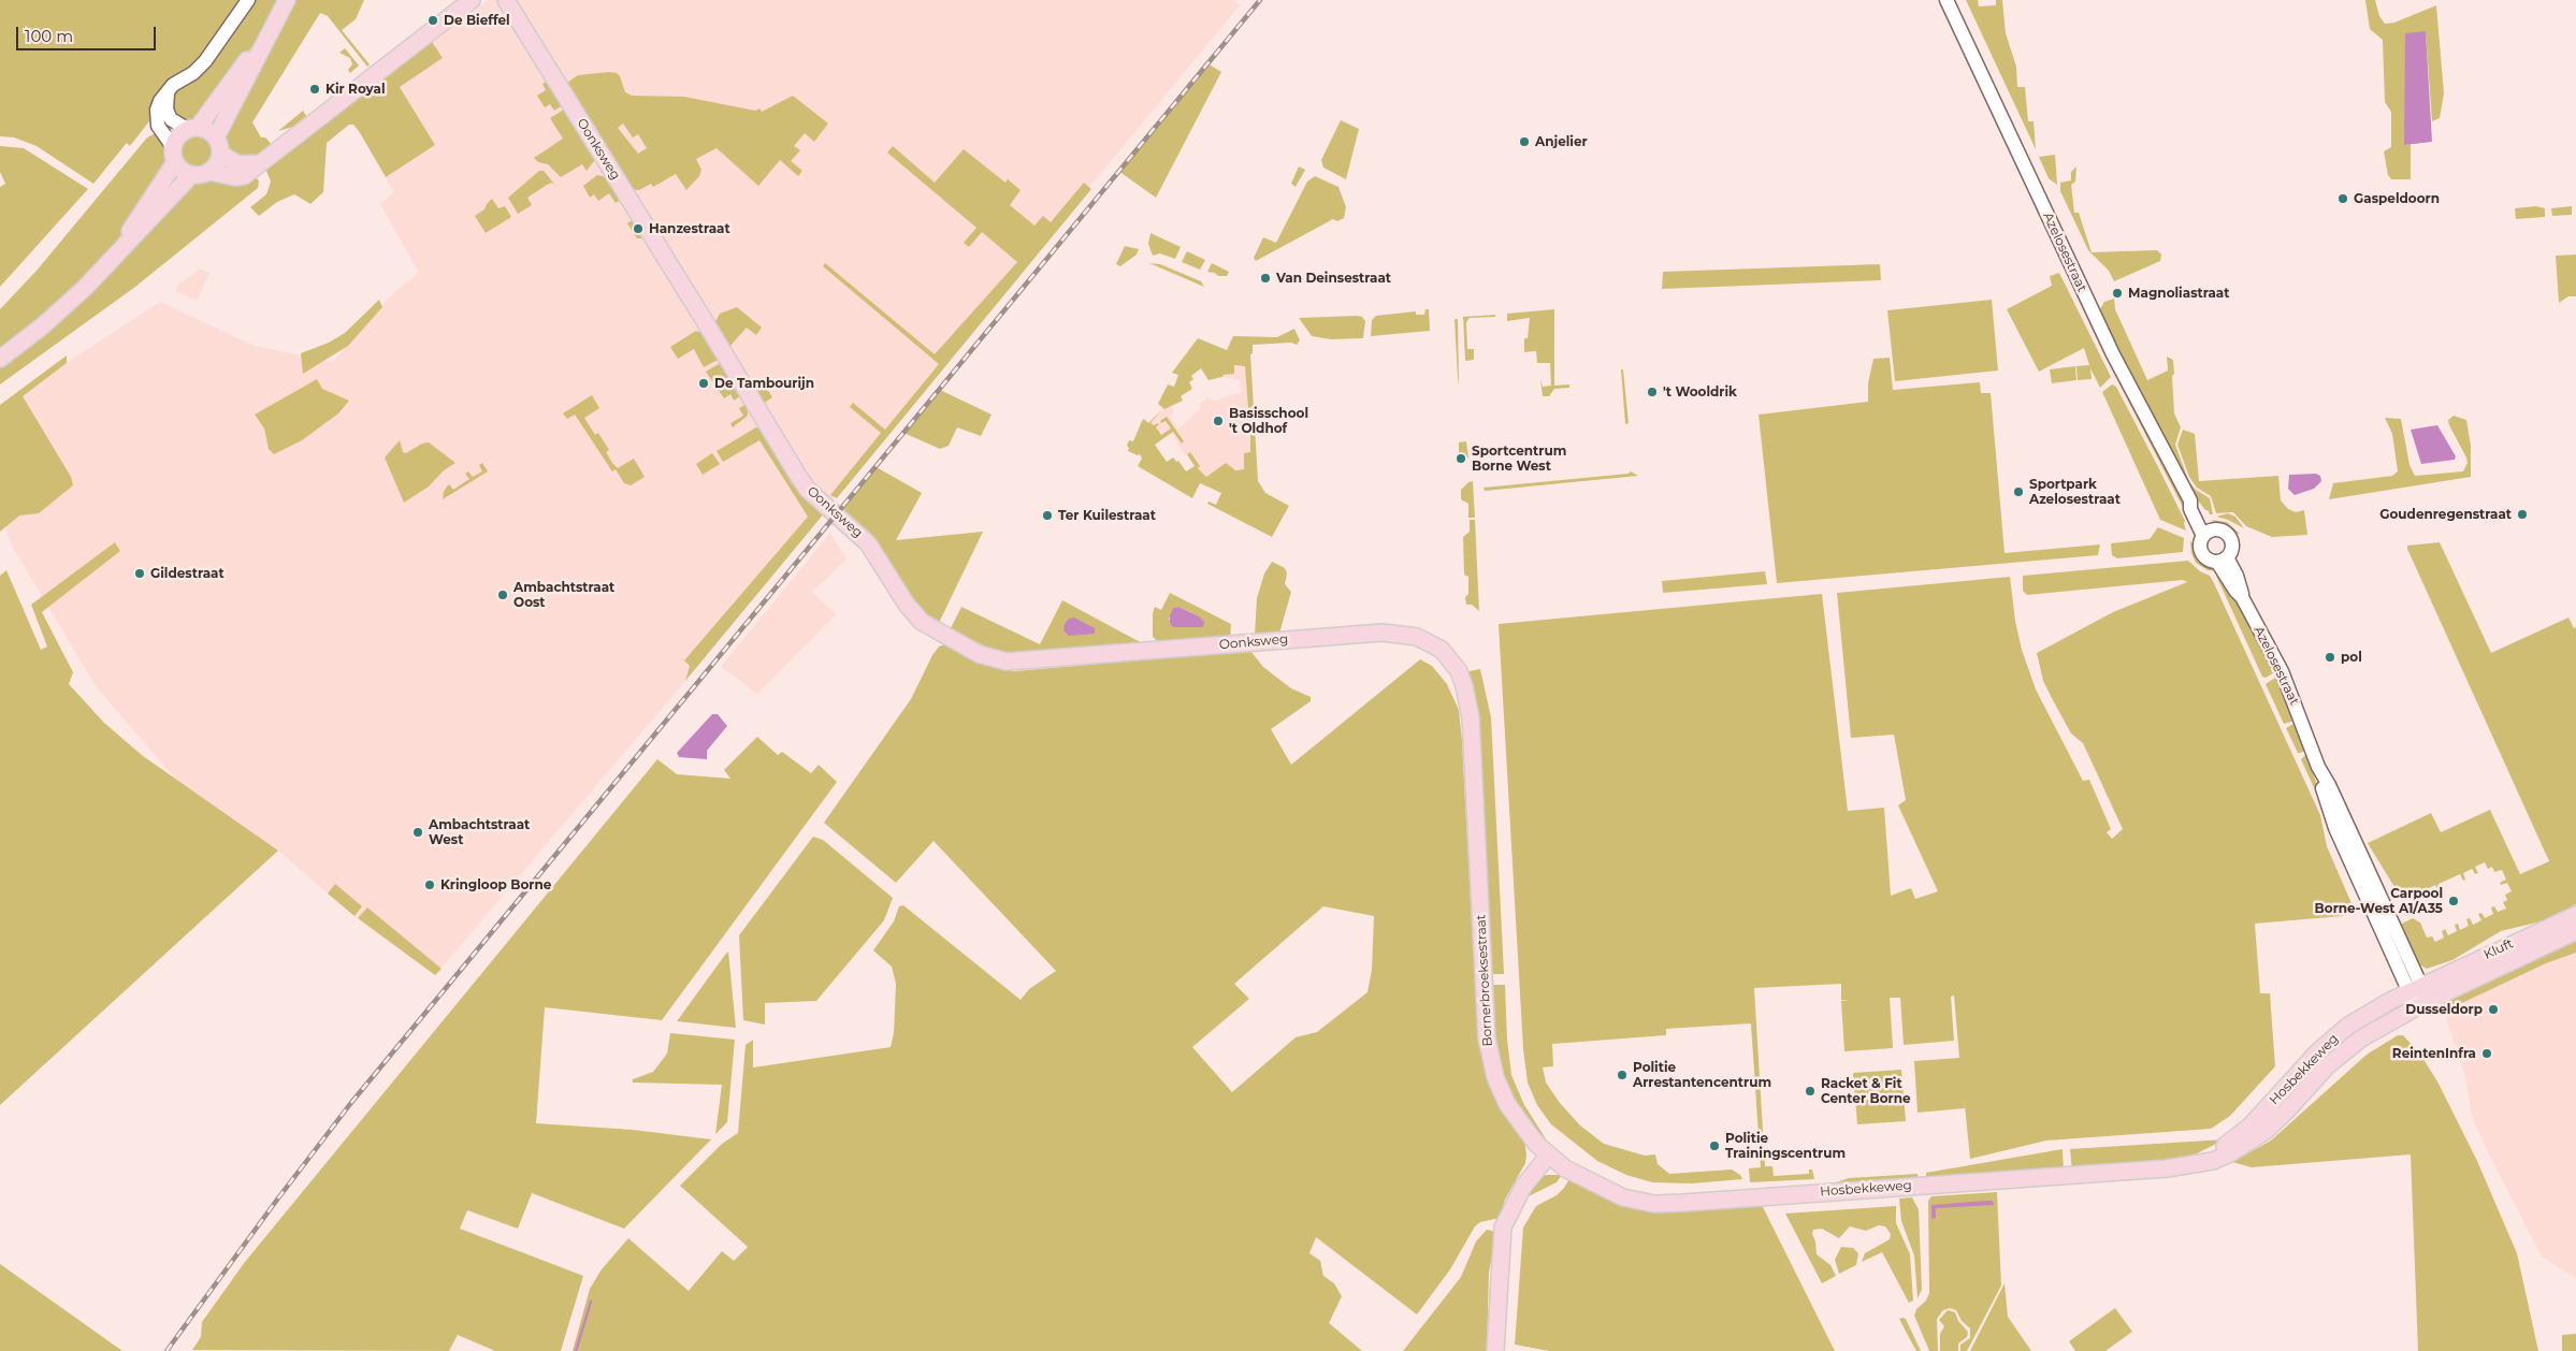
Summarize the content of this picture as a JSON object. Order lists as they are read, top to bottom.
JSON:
{
  "streets": {
    "main road": [
      "Oonksweg",
      "Kluft",
      "Bornerbroeksestraat",
      "Hosbekkeweg"
    ],
    "street": ["Azelosestraat"]
  },
  "crossings": [
    ["Oonksweg", "Bornerbroeksestraat"],
    ["Azelosestraat", "Kluft"],
    ["Azelosestraat", "Hosbekkeweg"],
    ["Kluft", "Hosbekkeweg"],
    ["Bornerbroeksestraat", "Hosbekkeweg"]
  ],
  "places": [
    "De Bieffel",
    "Kir Royal",
    "Anjelier",
    "Gaspeldoorn",
    "Hanzestraat",
    "Van Deinsestraat",
    "Magnoliastraat",
    "De Tambourijn",
    "'t Wooldrik",
    "Basisschool 't Oldhof",
    "Sportcentrum Borne West",
    "Sportpark Azelosestraat",
    "Goudenregenstraat",
    "Ter Kuilestraat",
    "Gildestraat",
    "Ambachtstraat Oost",
    "pol",
    "Ambachtstraat West",
    "Kringloop Borne",
    "Carpool Borne-West A1/A35",
    "Dusseldorp",
    "ReintenInfra",
    "Politie Arrestantencentrum",
    "Racket & Fit Center Borne",
    "Politie Trainingscentrum"
  ],
  "scale_bar": "100 m"
}
